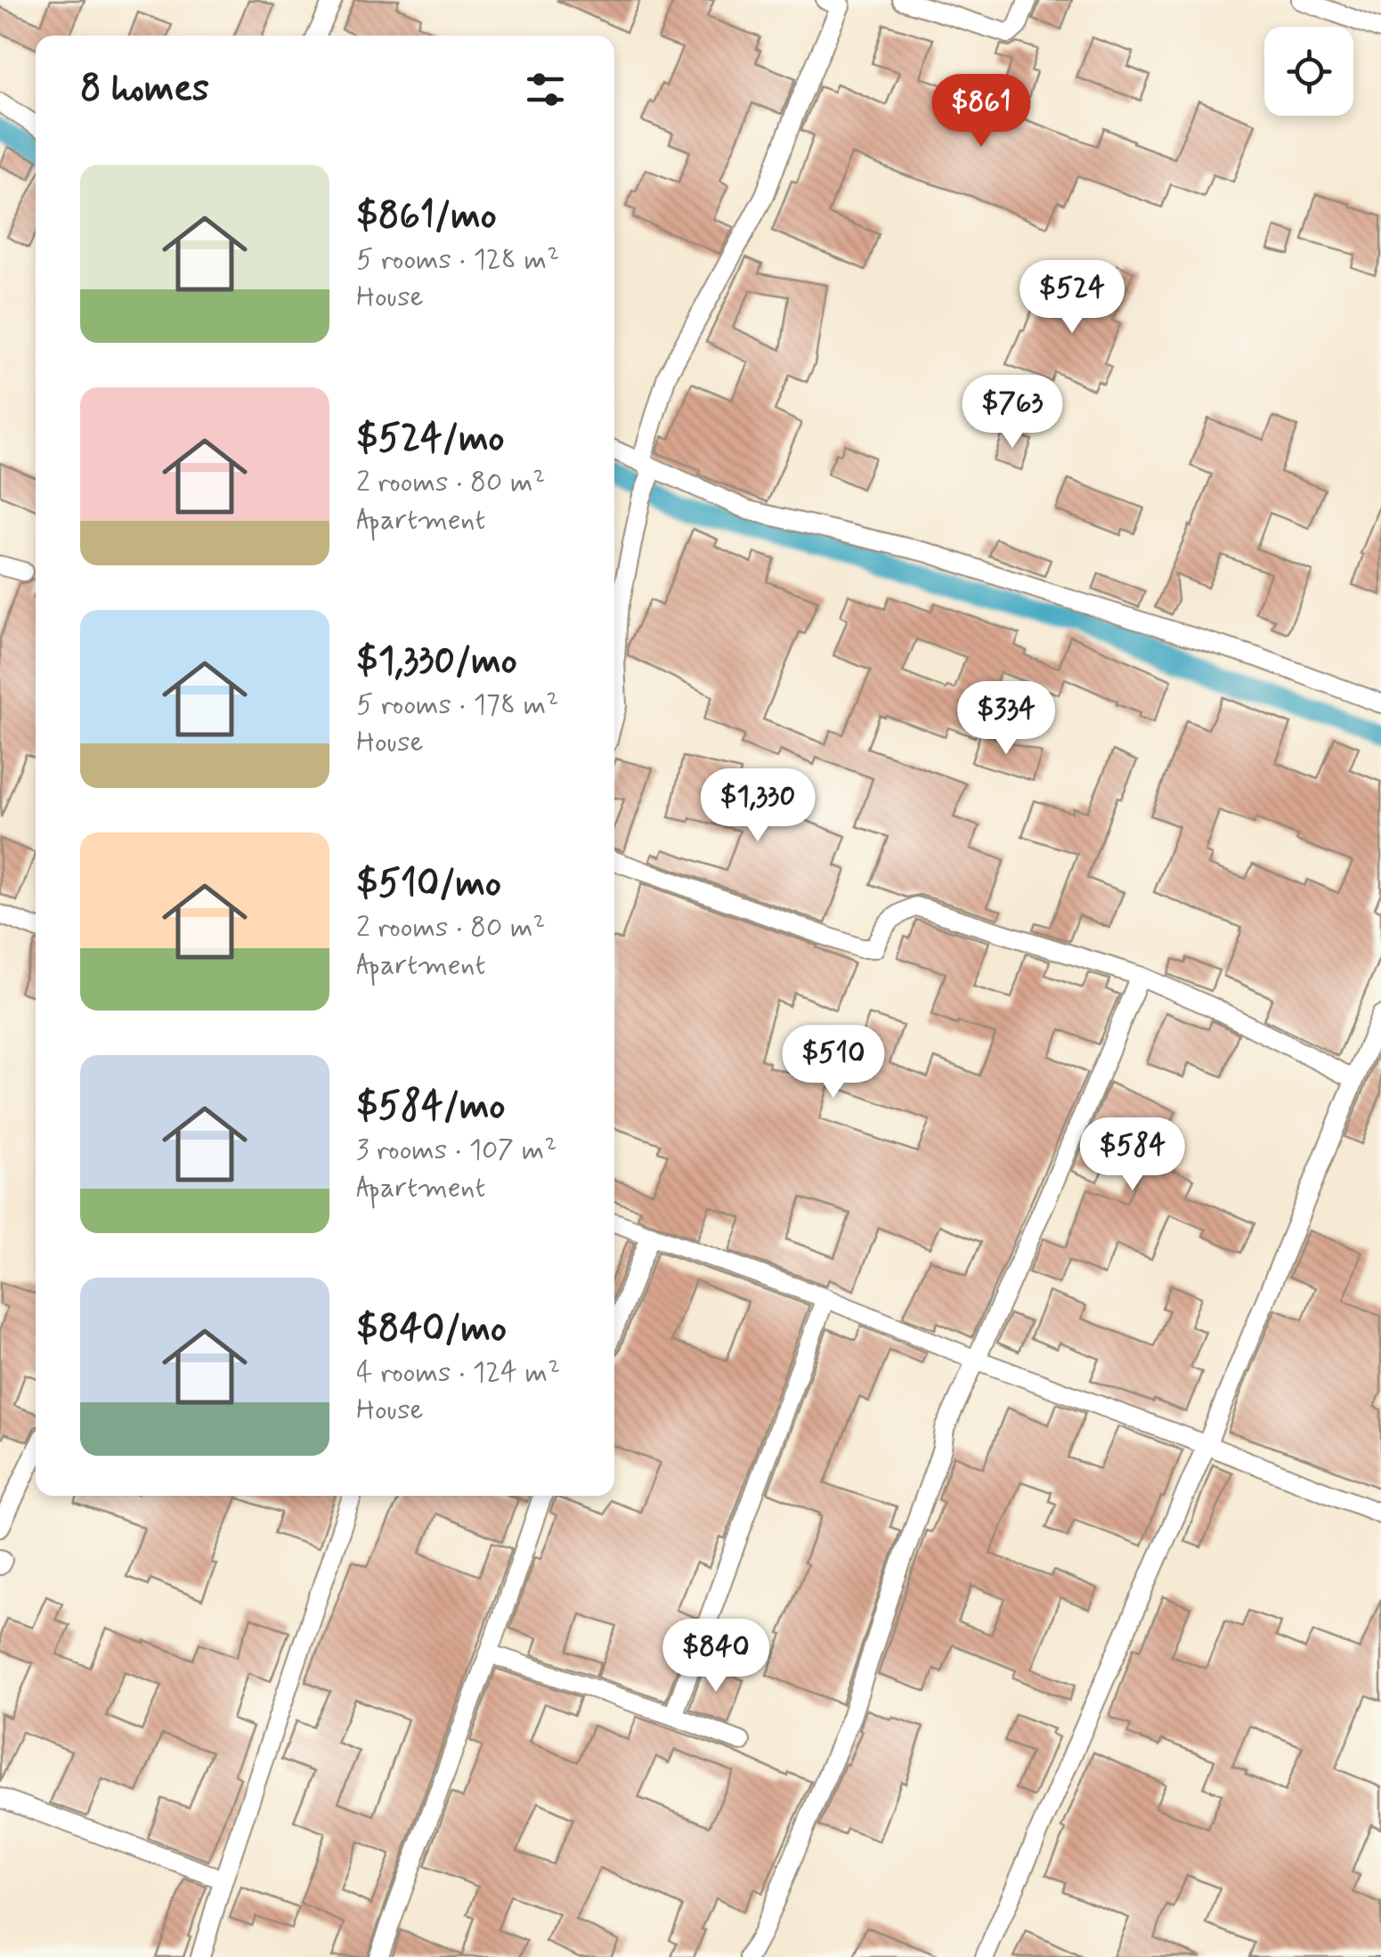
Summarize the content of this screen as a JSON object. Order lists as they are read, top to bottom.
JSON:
{
  "page": {
    "heading": "8 homes",
    "price": [
      "$861",
      "$524",
      "$763",
      "$334",
      "$1,330",
      "$510",
      "$584",
      "$840"
    ],
    "list": [
      {
        "name": "$861/mo",
        "note": "5 rooms · 128 m² · House"
      },
      {
        "name": "$524/mo",
        "note": "2 rooms · 80 m² · Apartment"
      },
      {
        "name": "$1,330/mo",
        "note": "5 rooms · 178 m² · House"
      },
      {
        "name": "$510/mo",
        "note": "2 rooms · 80 m² · Apartment"
      },
      {
        "name": "$584/mo",
        "note": "3 rooms · 107 m² · Apartment"
      },
      {
        "name": "$840/mo",
        "note": "4 rooms · 124 m² · House"
      }
    ]
  }
}
